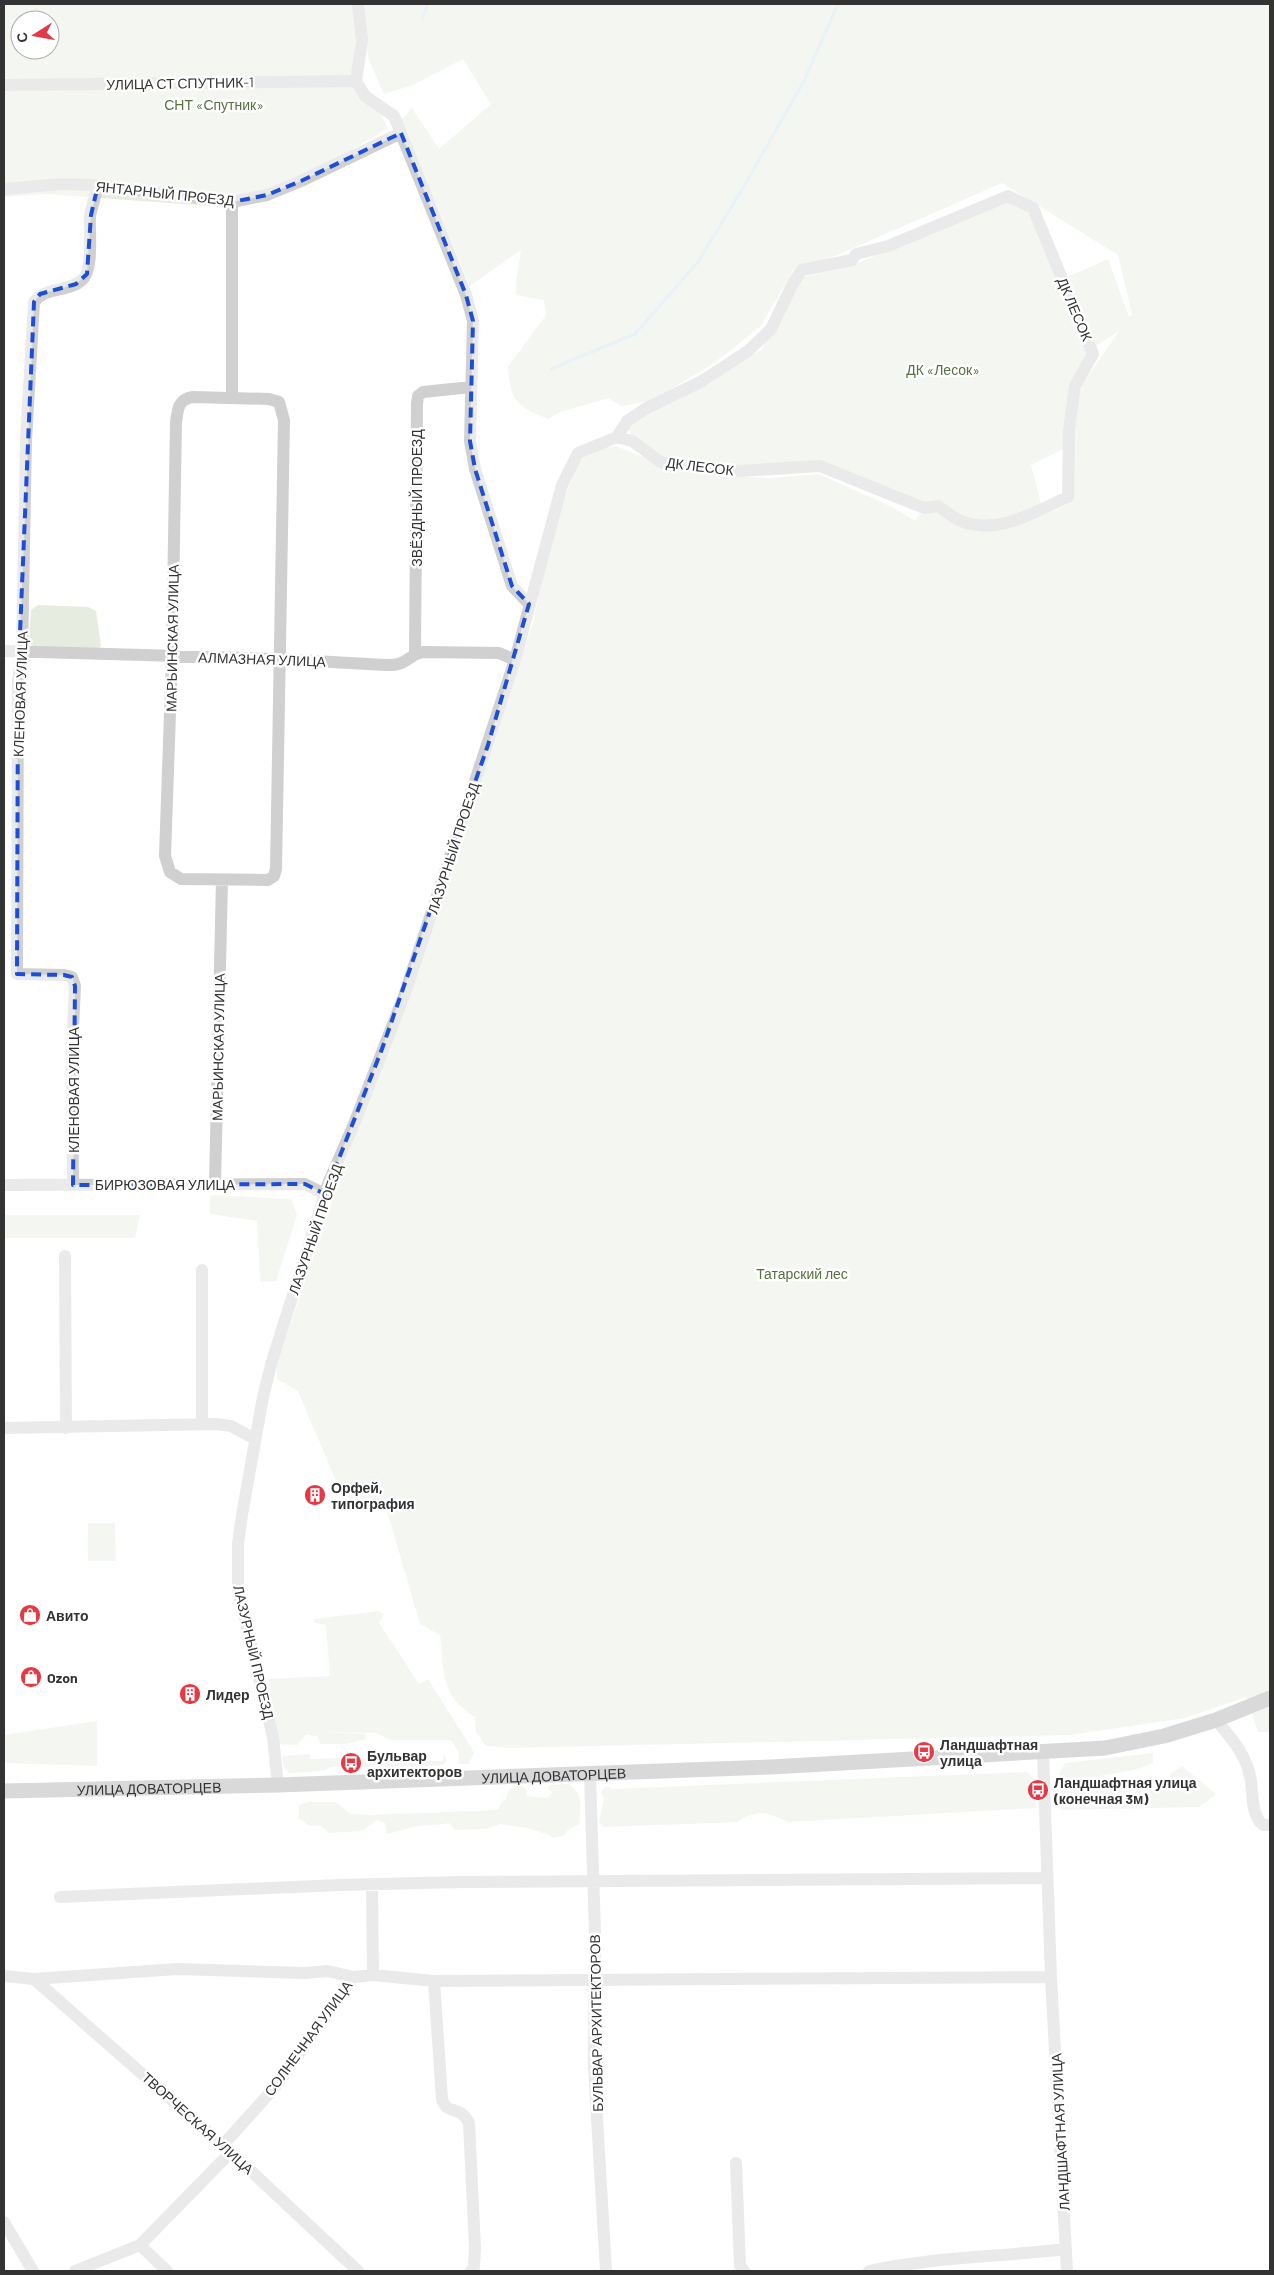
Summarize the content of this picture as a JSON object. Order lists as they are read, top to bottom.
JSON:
{
  "streets": {
    "main road": ["УЛИЦА ДОВАТОРЦЕВ"],
    "street": [
      "УЛИЦА СТ СПУТНИК-1",
      "ЯНТАРНЫЙ ПРОЕЗД",
      "ДК ЛЕСОК",
      "ЗВЁЗДНЫЙ ПРОЕЗД",
      "МАРЬИНСКАЯ УЛИЦА",
      "АЛМАЗНАЯ УЛИЦА",
      "КЛЕНОВАЯ УЛИЦА",
      "ЛАЗУРНЫЙ ПРОЕЗД",
      "БИРЮЗОВАЯ УЛИЦА",
      "БУЛЬВАР АРХИТЕКТОРОВ",
      "СОЛНЕЧНАЯ УЛИЦА",
      "ТВОРЧЕСКАЯ УЛИЦА",
      "ЛАНДШАФТНАЯ УЛИЦА"
    ]
  },
  "crossings": [
    ["ЯНТАРНЫЙ ПРОЕЗД", "КЛЕНОВАЯ УЛИЦА"],
    ["ДК ЛЕСОК", "ЛАЗУРНЫЙ ПРОЕЗД"],
    ["ЗВЁЗДНЫЙ ПРОЕЗД", "АЛМАЗНАЯ УЛИЦА"],
    ["МАРЬИНСКАЯ УЛИЦА", "АЛМАЗНАЯ УЛИЦА"],
    ["МАРЬИНСКАЯ УЛИЦА", "БИРЮЗОВАЯ УЛИЦА"],
    ["АЛМАЗНАЯ УЛИЦА", "КЛЕНОВАЯ УЛИЦА"],
    ["АЛМАЗНАЯ УЛИЦА", "ЛАЗУРНЫЙ ПРОЕЗД"],
    ["КЛЕНОВАЯ УЛИЦА", "БИРЮЗОВАЯ УЛИЦА"],
    ["ЛАЗУРНЫЙ ПРОЕЗД", "БИРЮЗОВАЯ УЛИЦА"],
    ["ЛАЗУРНЫЙ ПРОЕЗД", "УЛИЦА ДОВАТОРЦЕВ"],
    ["УЛИЦА ДОВАТОРЦЕВ", "БУЛЬВАР АРХИТЕКТОРОВ"],
    ["УЛИЦА ДОВАТОРЦЕВ", "ЛАНДШАФТНАЯ УЛИЦА"],
    ["СОЛНЕЧНАЯ УЛИЦА", "ТВОРЧЕСКАЯ УЛИЦА"]
  ],
  "parks": ["СНТ «Спутник»", "ДК «Лесок»", "Татарский лес"],
  "places": {
    "building": ["Орфей, типография", "Лидер"],
    "shop": ["Авито", "Ozon"],
    "bus stop": ["Ландшафтная улица", "Бульвар архитекторов", "Ландшафтная улица (конечная 3м)"]
  },
  "north": "left"
}
